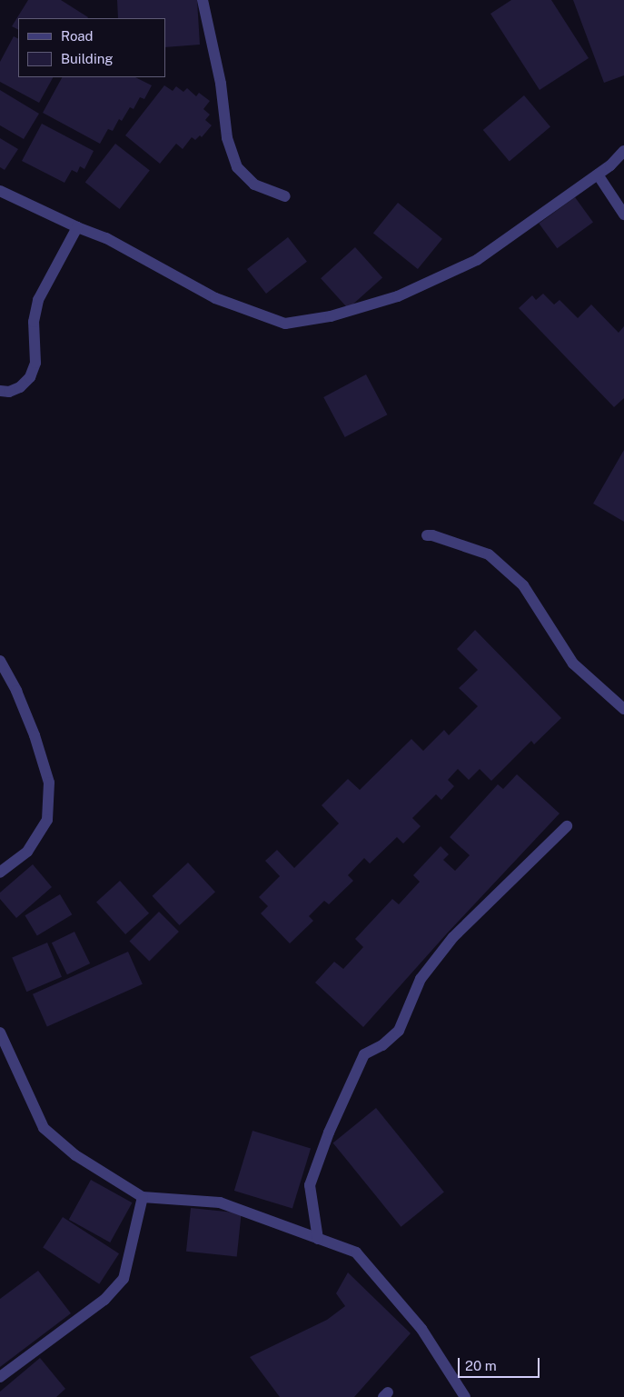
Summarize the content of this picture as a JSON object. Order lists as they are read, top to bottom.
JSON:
{
  "legend": ["Road", "Building"],
  "scale_bar": "20 m"
}
